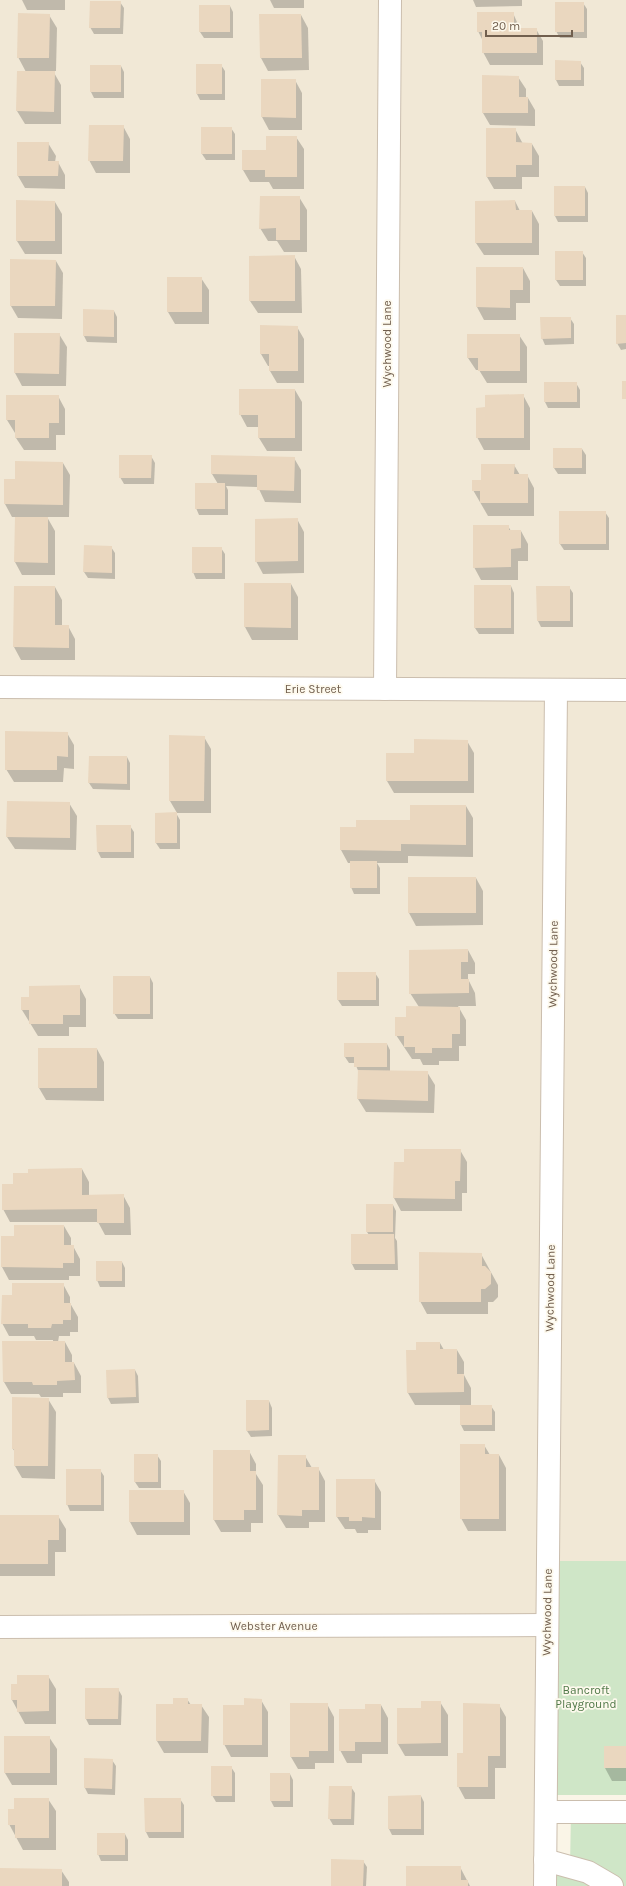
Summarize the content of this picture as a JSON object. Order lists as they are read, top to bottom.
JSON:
{
  "streets": {
    "street": ["Wychwood Lane", "Erie Street", "Webster Avenue"]
  },
  "crossings": [
    ["Wychwood Lane", "Erie Street"],
    ["Wychwood Lane", "Webster Avenue"]
  ],
  "parks": ["Bancroft Playground"],
  "scale_bar": "20 m"
}
